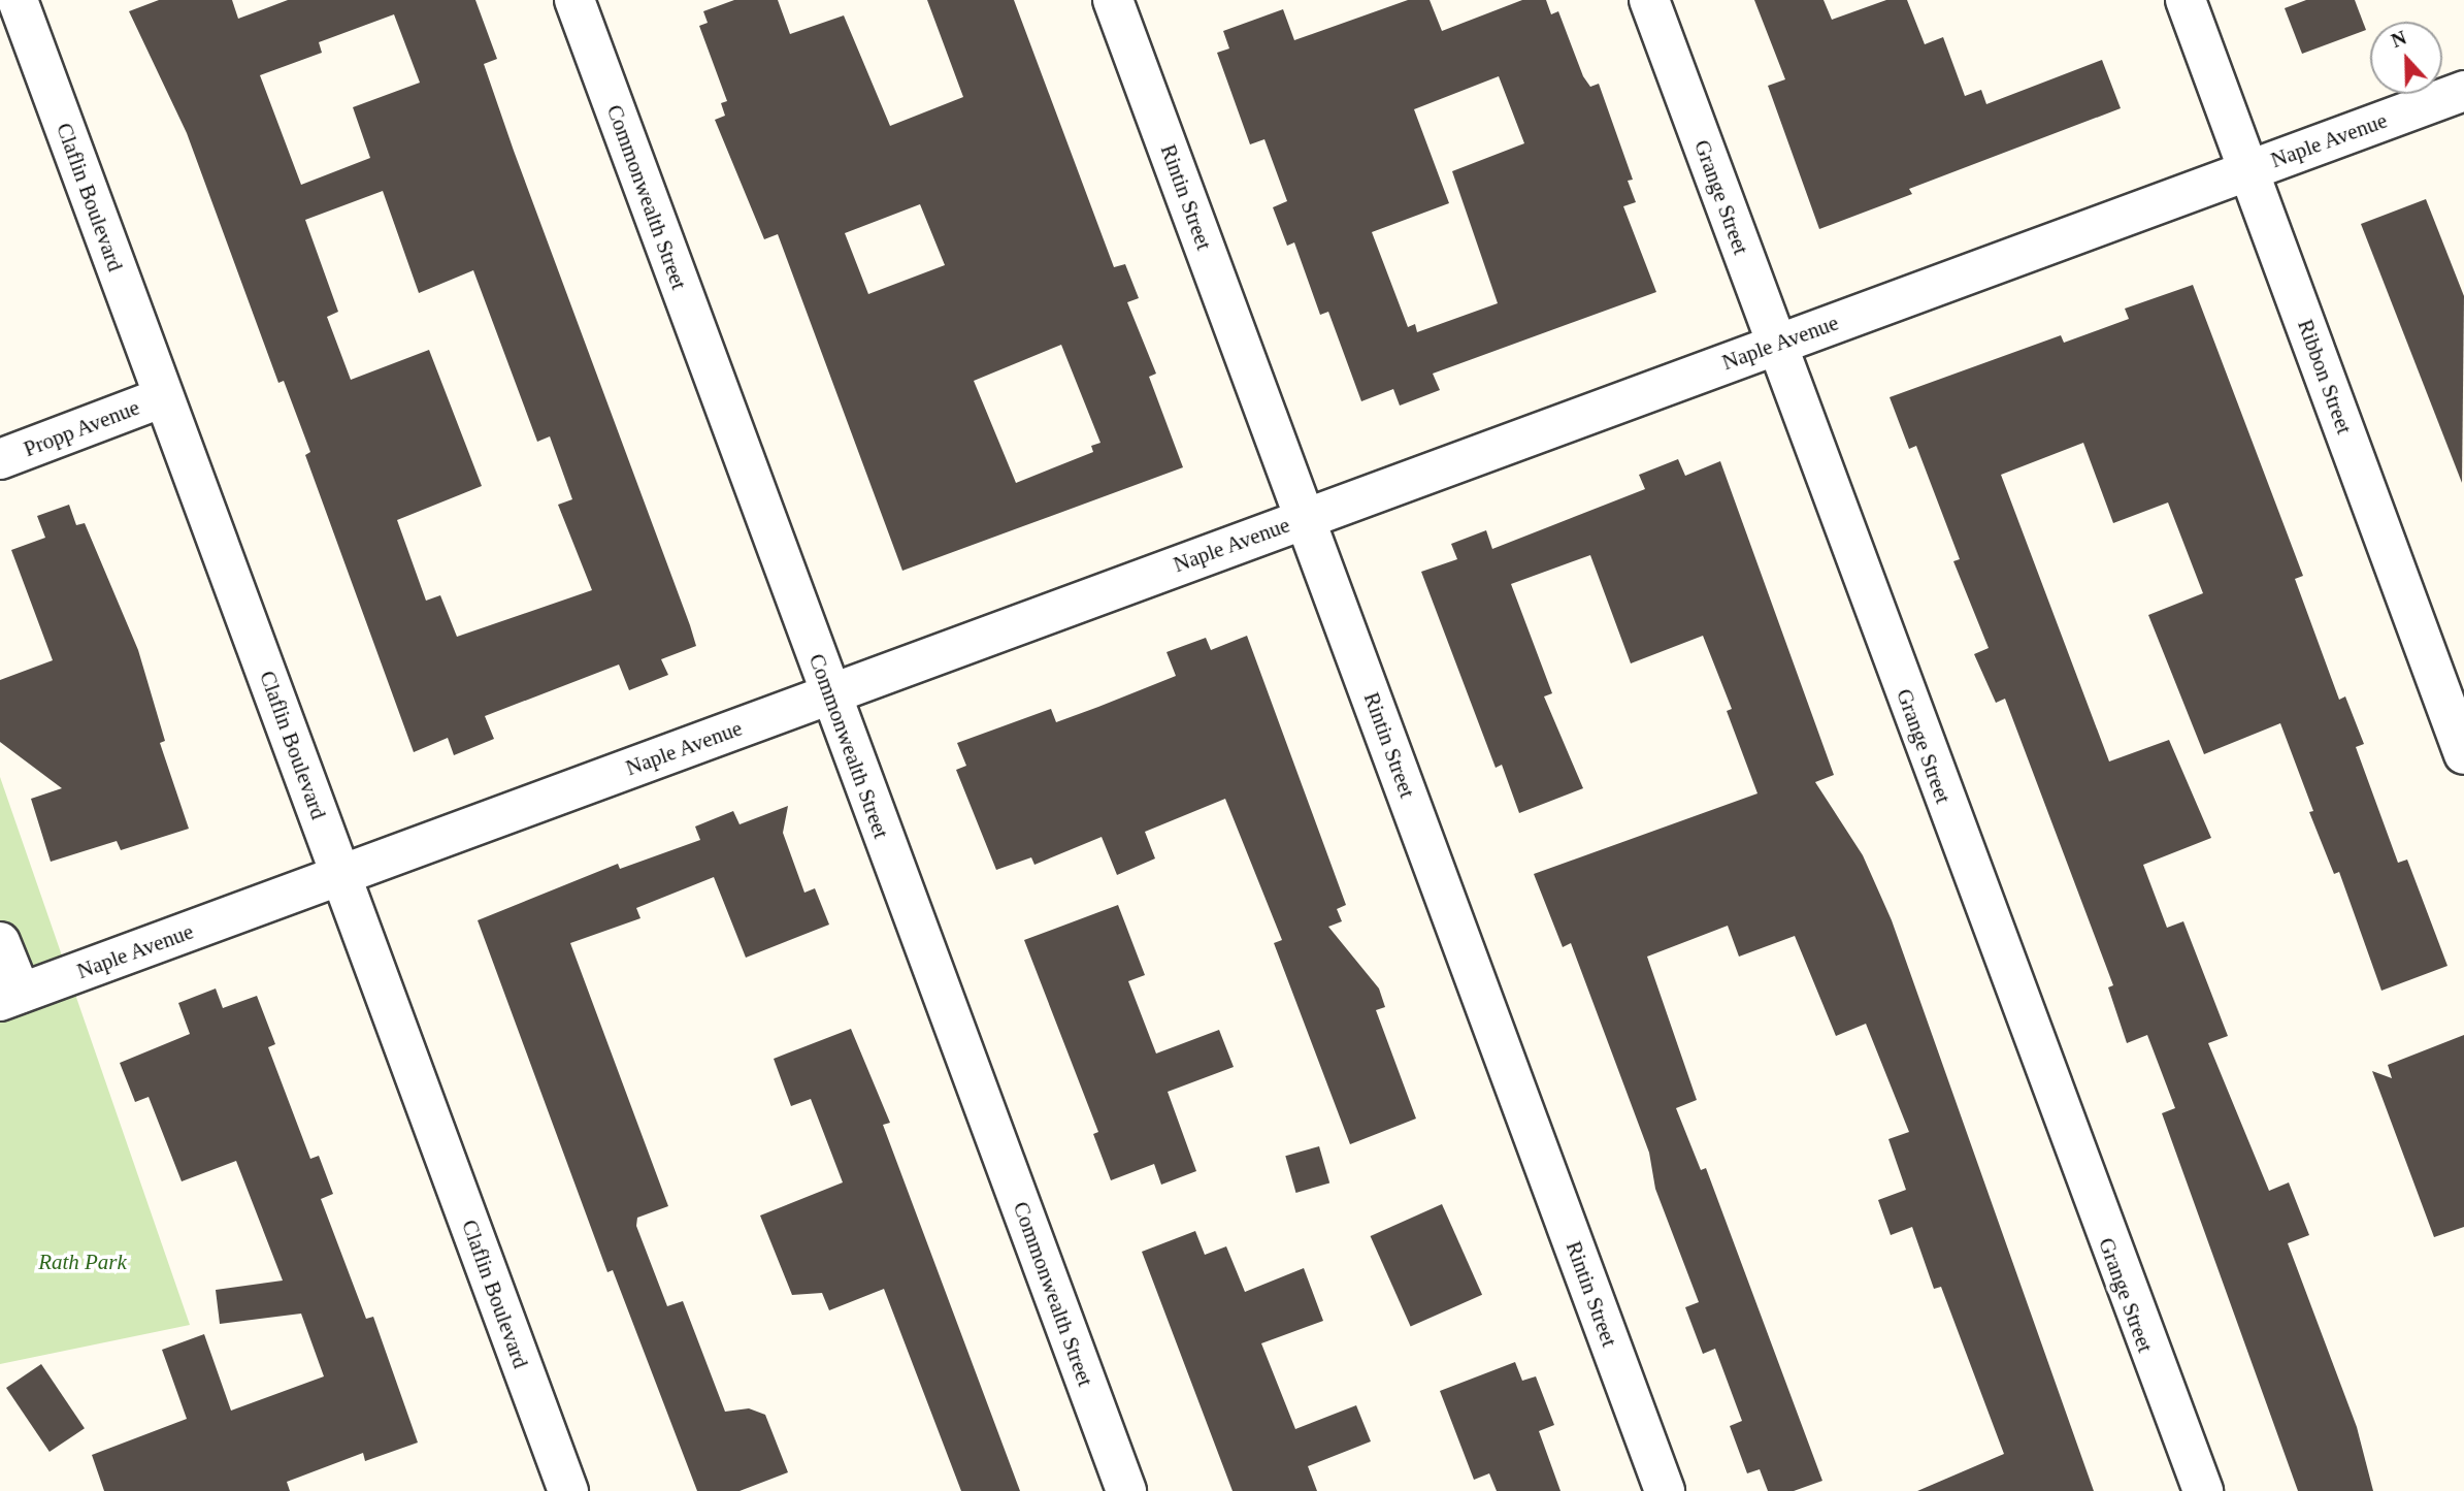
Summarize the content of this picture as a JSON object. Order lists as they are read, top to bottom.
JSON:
{
  "streets": {
    "street": [
      "Naple Avenue",
      "Claflin Boulevard",
      "Commonwealth Street",
      "Rintin Street",
      "Grange Street",
      "Ribbon Street",
      "Propp Avenue"
    ]
  },
  "crossings": [
    ["Naple Avenue", "Claflin Boulevard"],
    ["Naple Avenue", "Commonwealth Street"],
    ["Naple Avenue", "Rintin Street"],
    ["Naple Avenue", "Grange Street"],
    ["Naple Avenue", "Ribbon Street"],
    ["Claflin Boulevard", "Propp Avenue"]
  ],
  "parks": ["Rath Park"],
  "north": "top"
}
